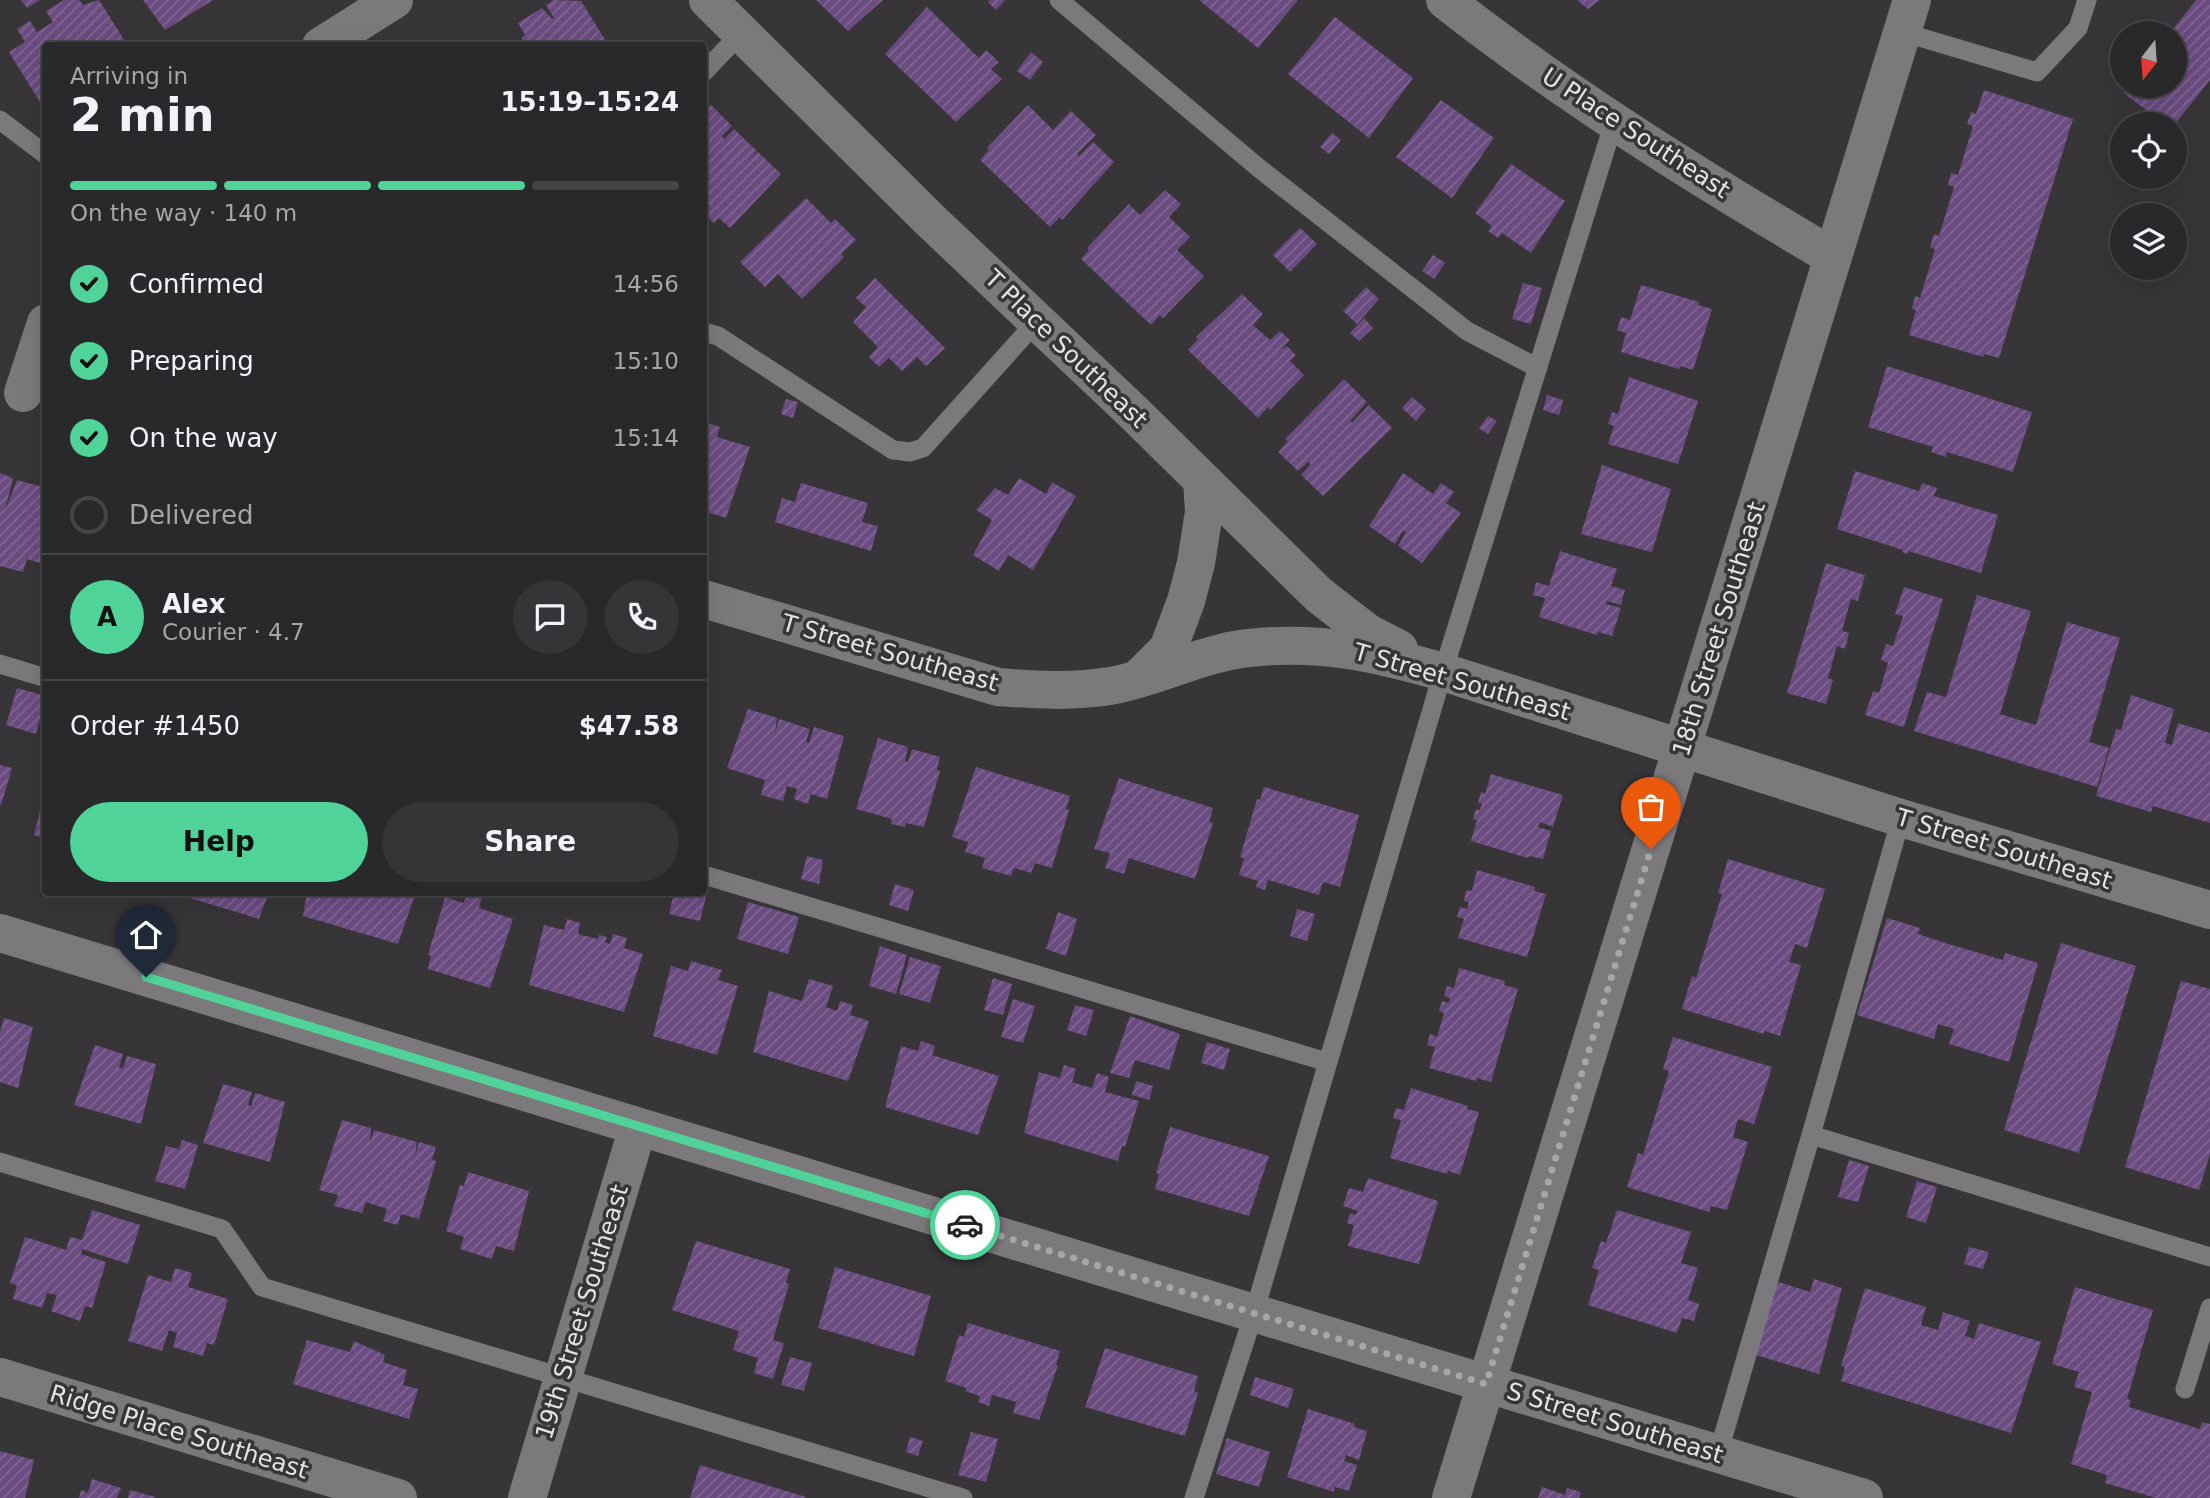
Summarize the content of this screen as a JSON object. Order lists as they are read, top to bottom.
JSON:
{
  "streets": {
    "street": [
      "U Place Southeast",
      "T Place Southeast",
      "18th Street Southeast",
      "T Street Southeast",
      "19th Street Southeast",
      "S Street Southeast",
      "Ridge Place Southeast"
    ]
  },
  "crossings": [
    ["U Place Southeast", "18th Street Southeast"],
    ["T Place Southeast", "T Street Southeast"],
    ["18th Street Southeast", "T Street Southeast"],
    ["18th Street Southeast", "S Street Southeast"],
    ["19th Street Southeast", "S Street Southeast"]
  ],
  "north": "bottom",
  "page": {
    "heading": ["2 min", "Arriving in", "15:19–15:24"],
    "panel": [
      "Alex",
      "Courier · 4.7",
      "Order #1450",
      "$47.58"
    ],
    "bar": "On the way · 140 m",
    "list": [
      ["Confirmed", "14:56"],
      ["Preparing", "15:10"],
      ["On the way", "15:14"],
      "Delivered"
    ],
    "round": "A",
    "buttons": ["Help", "Share"]
  }
}
